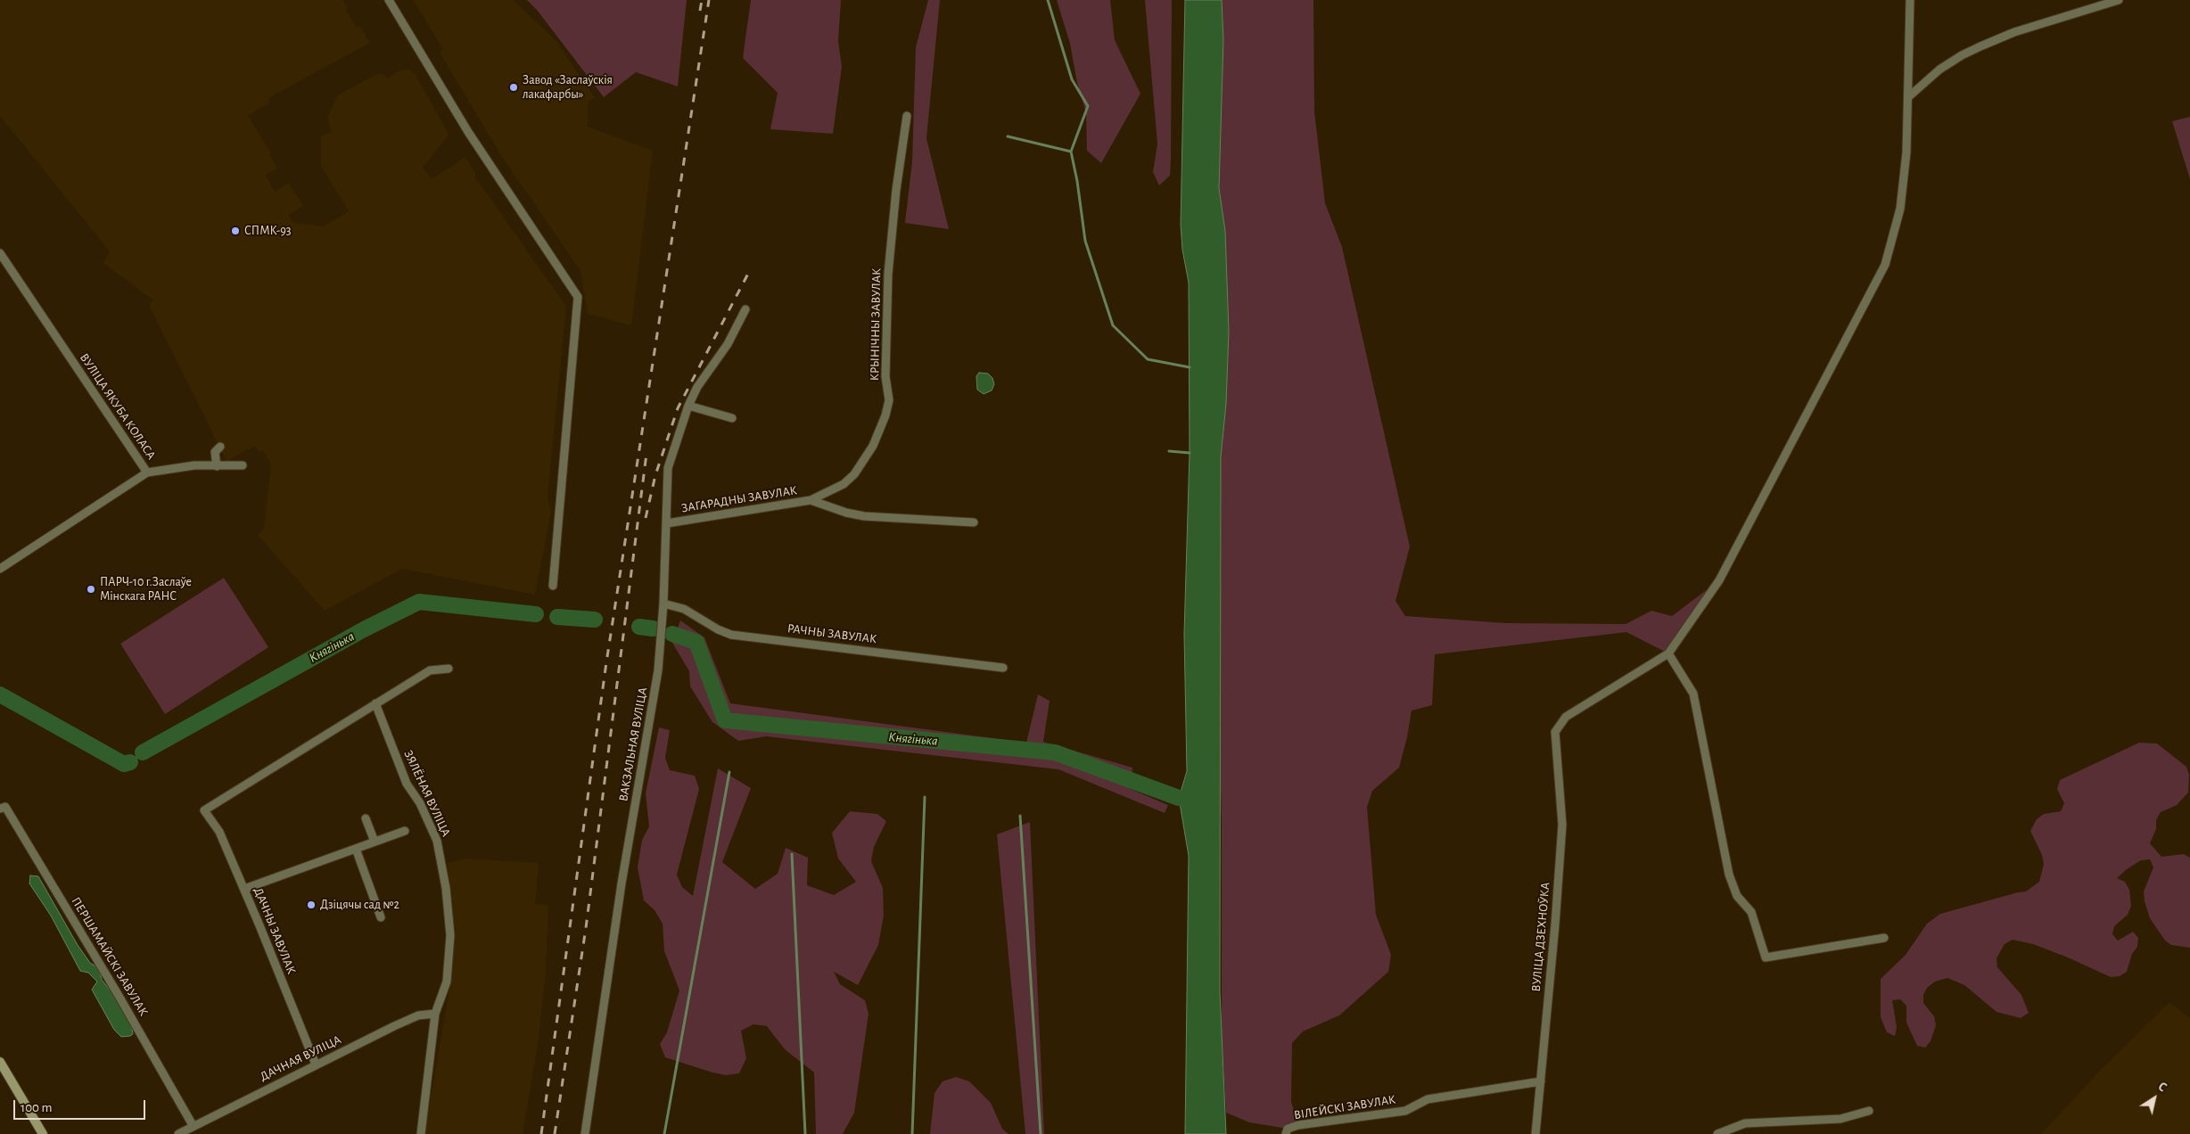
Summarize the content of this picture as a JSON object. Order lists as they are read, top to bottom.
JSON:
{
  "streets": {
    "street": [
      "КРЫНІЧНЫ ЗАВУЛАК",
      "ВУЛІЦА ЯКУБА КОЛАСА",
      "ЗАГАРАДНЫ ЗАВУЛАК",
      "РАЧНЫ ЗАВУЛАК",
      "ВАКЗАЛЬНАЯ ВУЛІЦА",
      "ЗЯЛЁНАЯ ВУЛІЦА",
      "ДАЧНЫ ЗАВУЛАК",
      "ВУЛІЦА ДЗЕХНОЎКА",
      "ПЕРШАМАЙСКІ ЗАВУЛАК",
      "ДАЧНАЯ ВУЛІЦА",
      "ВІЛЕЙСКІ ЗАВУЛАК"
    ]
  },
  "crossings": [
    ["КРЫНІЧНЫ ЗАВУЛАК", "ЗАГАРАДНЫ ЗАВУЛАК"],
    ["ЗАГАРАДНЫ ЗАВУЛАК", "ВАКЗАЛЬНАЯ ВУЛІЦА"],
    ["РАЧНЫ ЗАВУЛАК", "ВАКЗАЛЬНАЯ ВУЛІЦА"],
    ["ЗЯЛЁНАЯ ВУЛІЦА", "ДАЧНЫ ЗАВУЛАК"],
    ["ЗЯЛЁНАЯ ВУЛІЦА", "ДАЧНАЯ ВУЛІЦА"],
    ["ДАЧНЫ ЗАВУЛАК", "ДАЧНАЯ ВУЛІЦА"],
    ["ВУЛІЦА ДЗЕХНОЎКА", "ВІЛЕЙСКІ ЗАВУЛАК"],
    ["ПЕРШАМАЙСКІ ЗАВУЛАК", "ДАЧНАЯ ВУЛІЦА"]
  ],
  "water": ["Княгінька"],
  "places": [
    "Завод «Заслаўскія лакафарбы»",
    "СПМК-93",
    "ПАРЧ-10 г.Заслаўе Мінскага РАНС",
    "Дзіцячы сад №2"
  ],
  "scale_bar": "100 m",
  "north": "top right"
}
